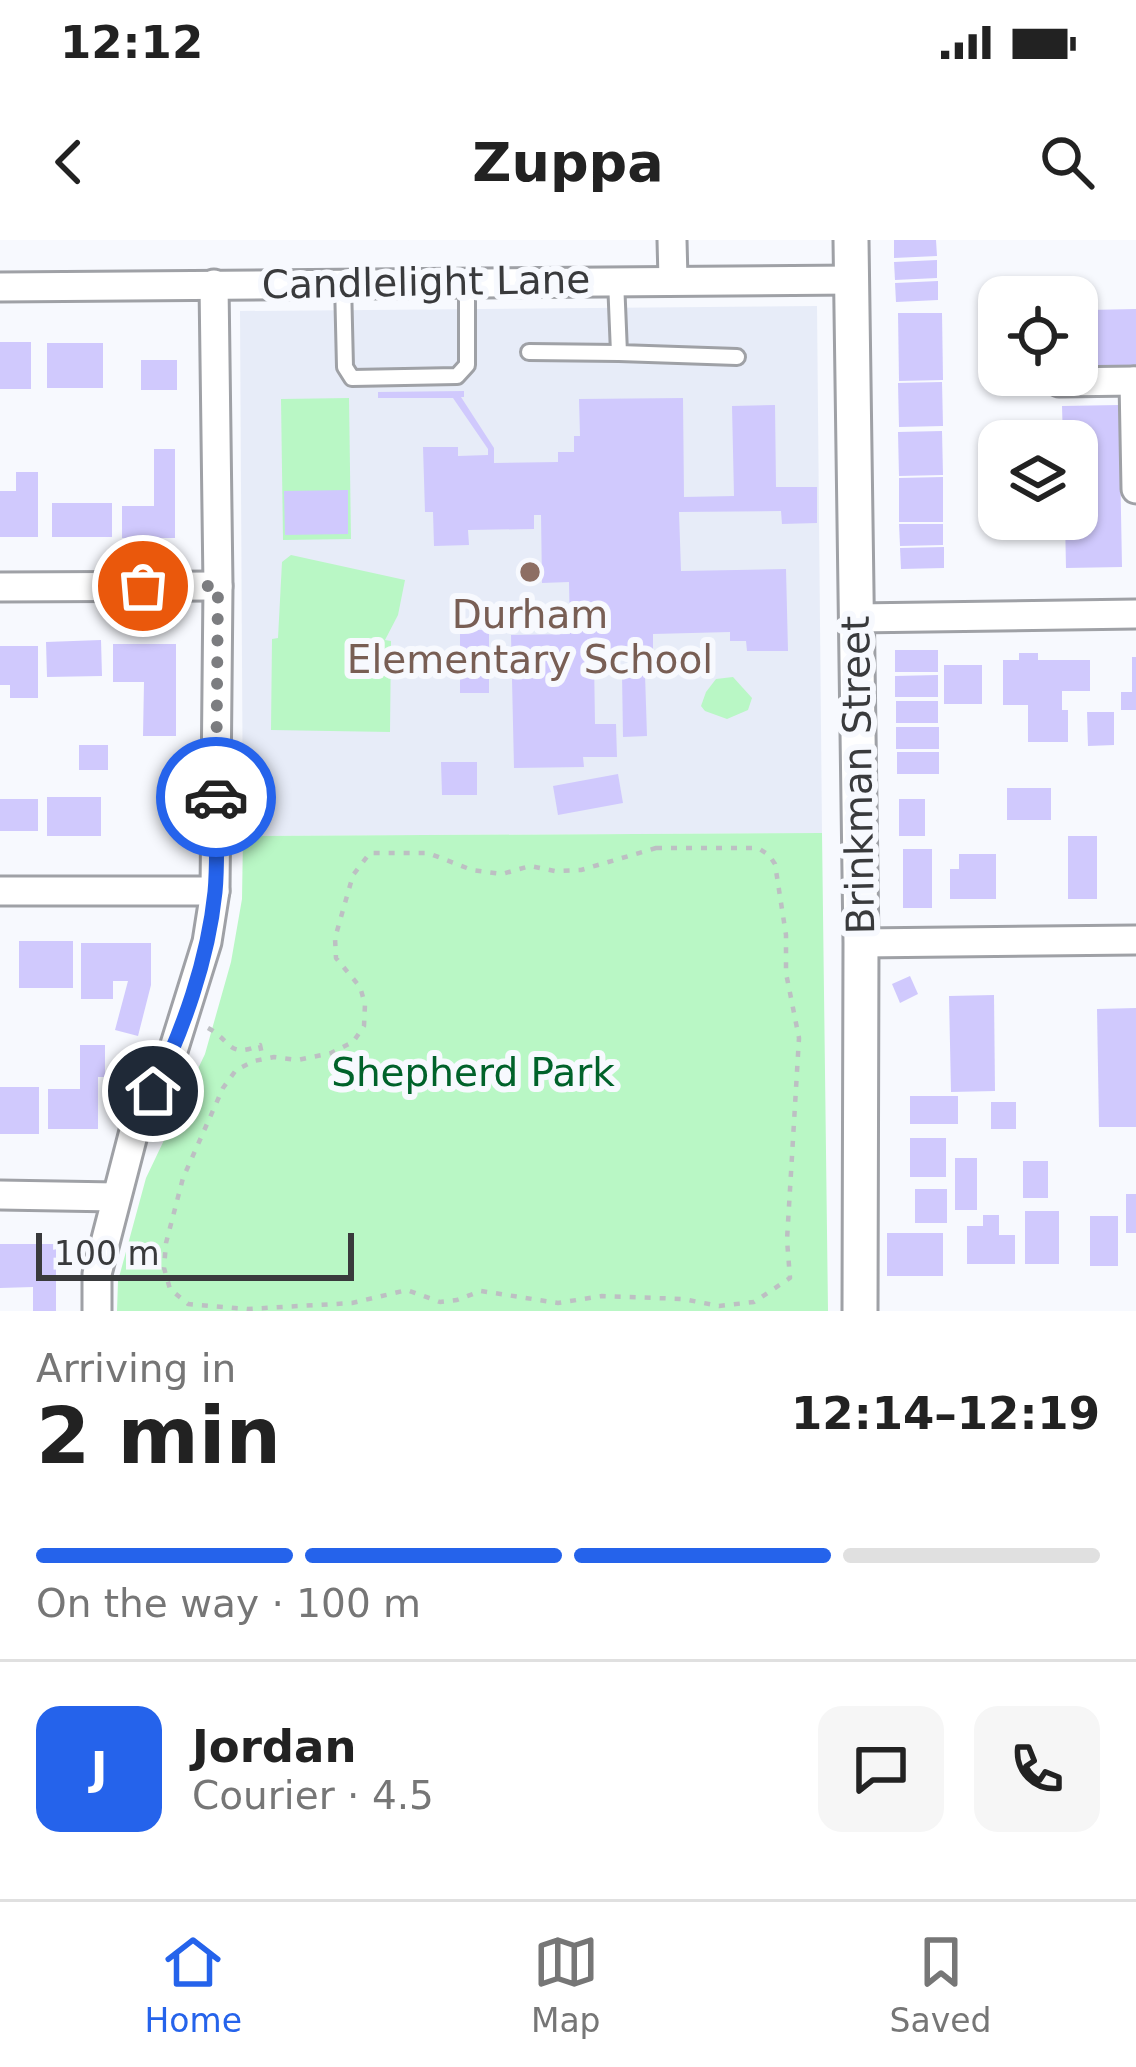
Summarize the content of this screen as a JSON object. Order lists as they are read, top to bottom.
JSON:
{
  "streets": {
    "street": ["Candlelight Lane", "Brinkman Street"]
  },
  "crossings": [
    ["Candlelight Lane", "Brinkman Street"]
  ],
  "parks": ["Shepherd Park"],
  "places": ["Durham Elementary School"],
  "scale_bar": "100 m",
  "page": {
    "status": "12:12",
    "header": "Zuppa",
    "scale": "100 m",
    "heading": ["2 min", "Arriving in", "12:14–12:19"],
    "panel": ["Jordan", "Courier · 4.5"],
    "bar": "On the way · 100 m",
    "round": "J",
    "tabs": ["Home", "Map", "Saved"]
  }
}
